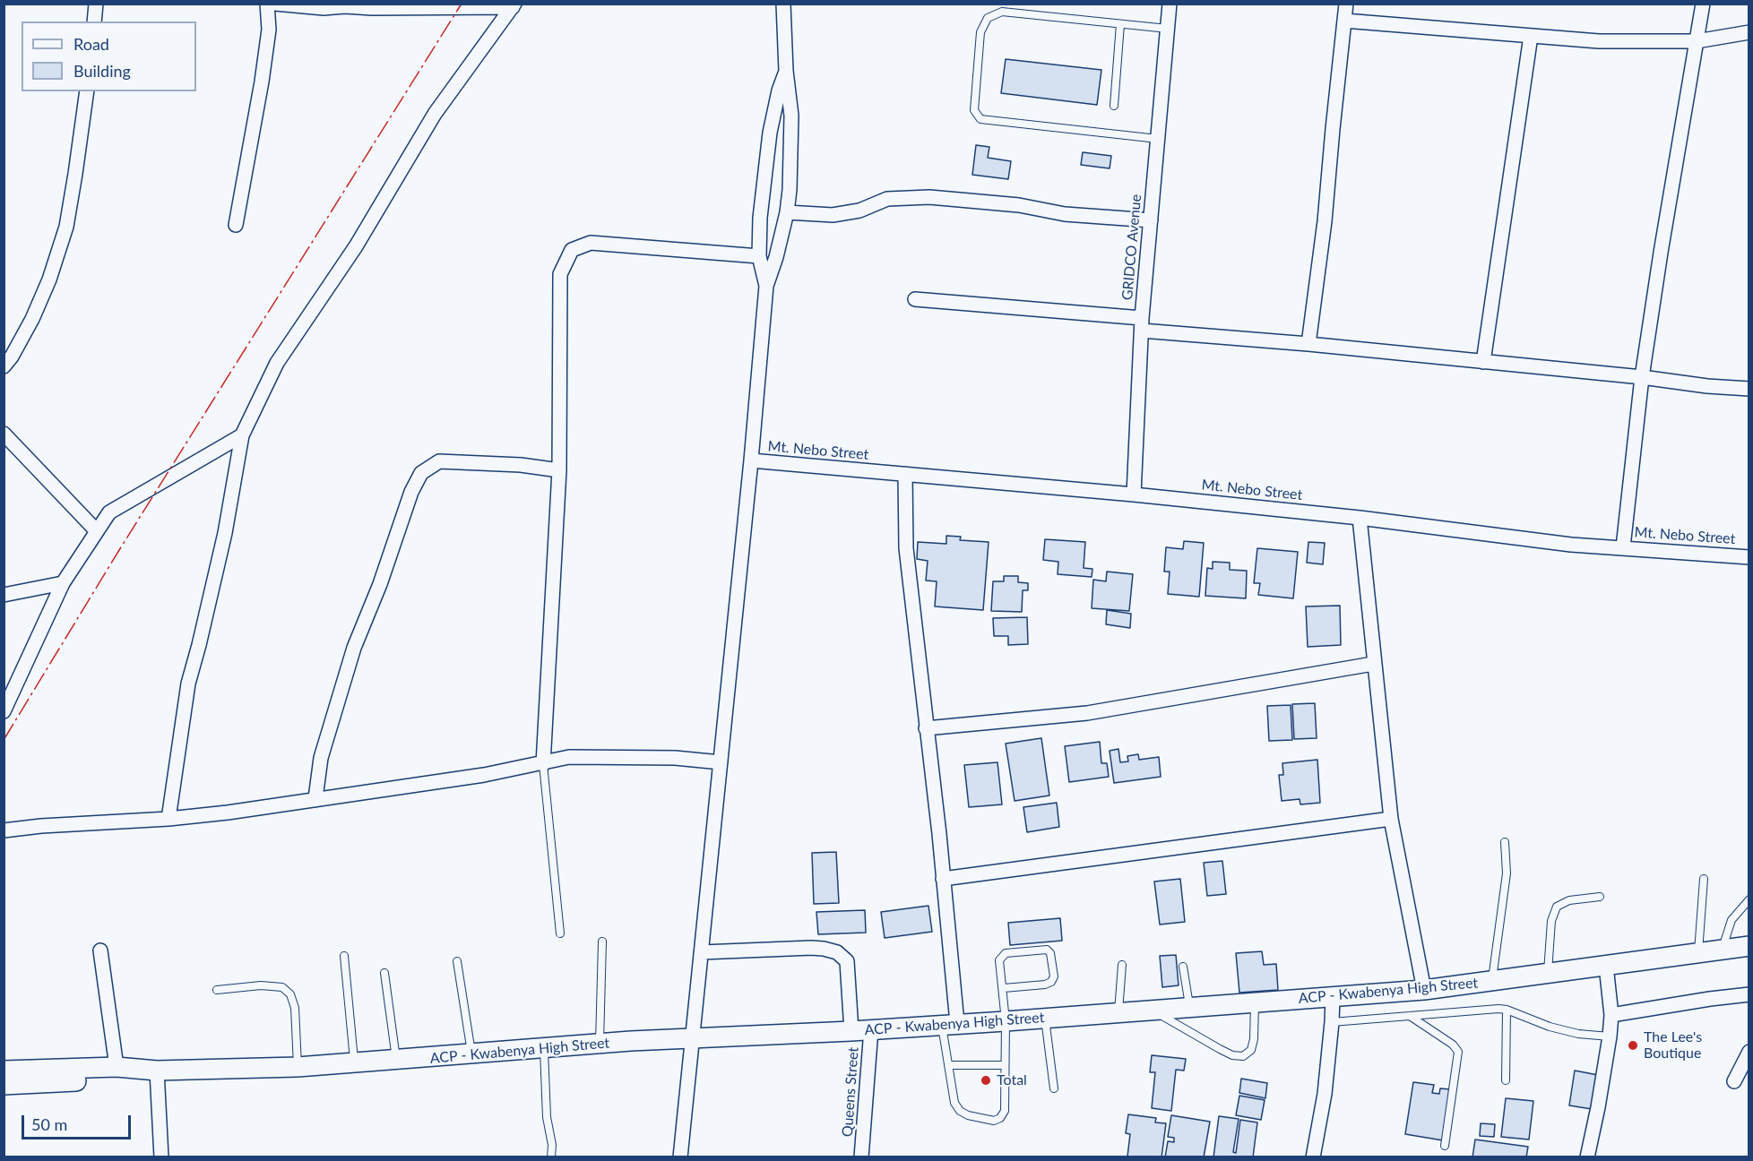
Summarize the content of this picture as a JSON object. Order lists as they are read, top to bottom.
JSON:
{
  "streets": {
    "main road": ["ACP - Kwabenya High Street"],
    "street": ["GRIDCO Avenue", "Mt. Nebo Street", "Queens Street"]
  },
  "crossings": [
    ["GRIDCO Avenue", "Mt. Nebo Street"],
    ["ACP - Kwabenya High Street", "Queens Street"]
  ],
  "places": ["The Lee's Boutique", "Total"],
  "legend": ["Road", "Building"],
  "scale_bar": "50 m"
}
